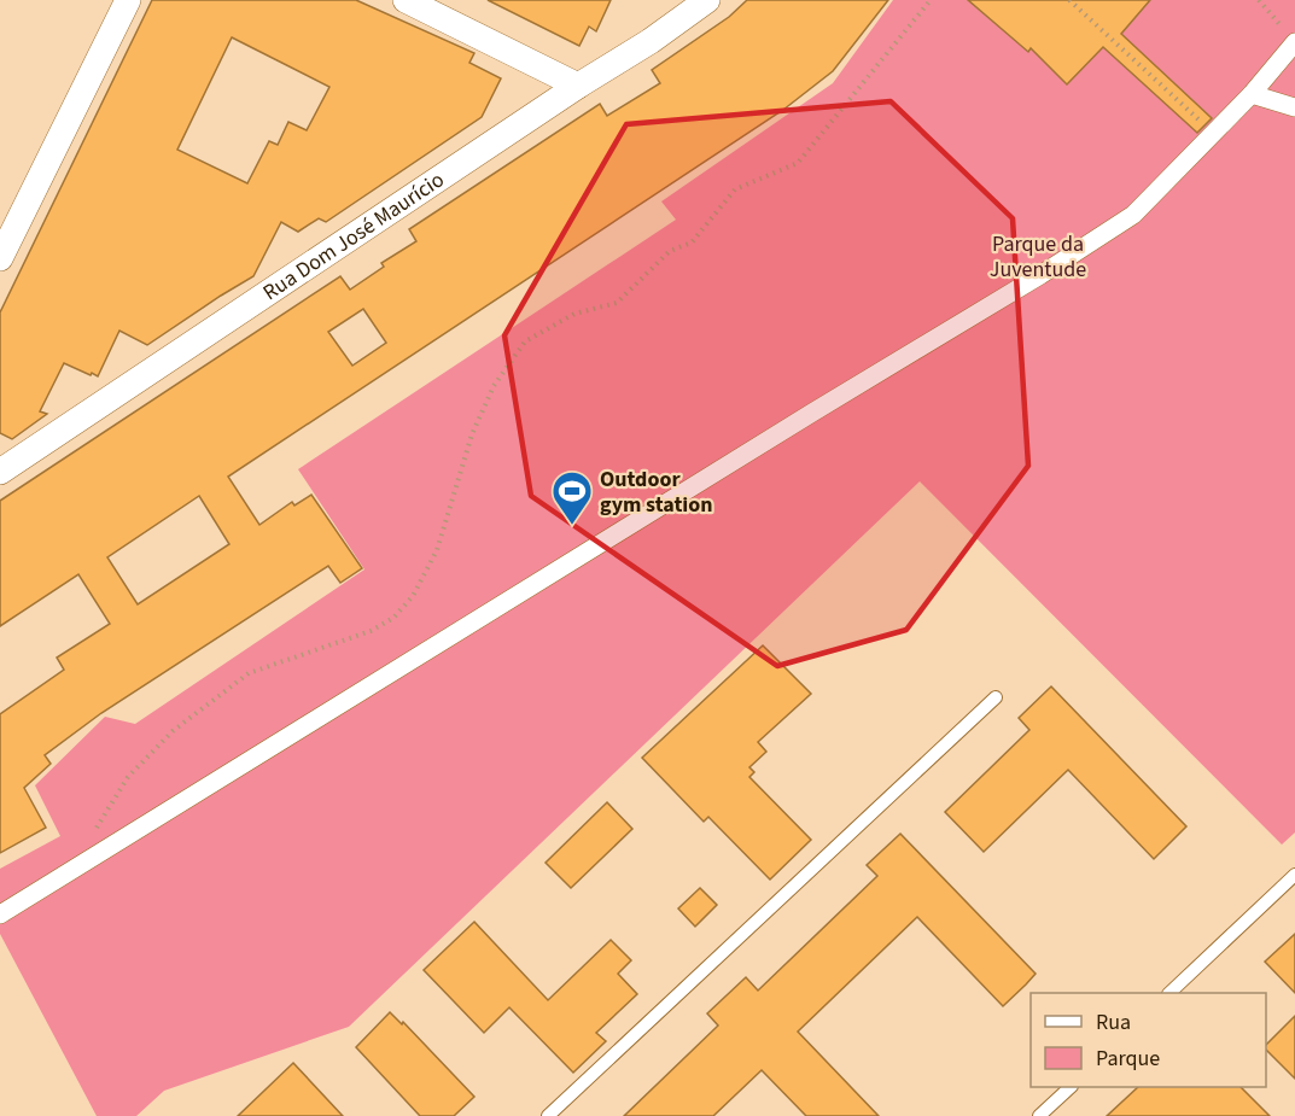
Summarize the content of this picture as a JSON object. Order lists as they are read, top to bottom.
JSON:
{
  "streets": {
    "street": ["Rua Dom José Maurício"]
  },
  "parks": ["Parque da Juventude"],
  "places": {
    "sports": ["Outdoor gym station"]
  },
  "legend": ["Rua", "Parque"]
}
